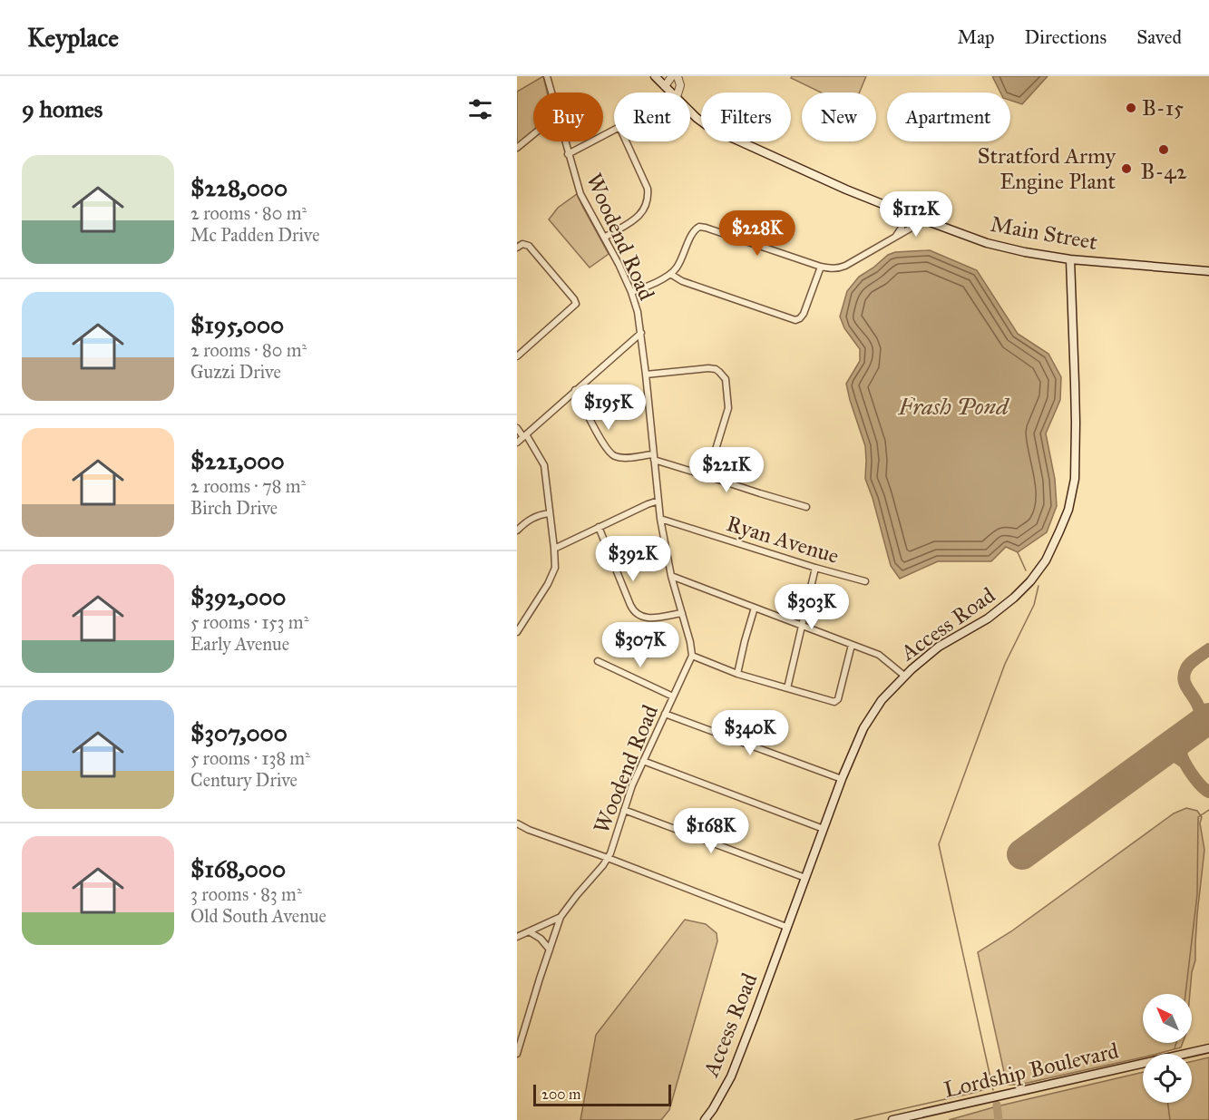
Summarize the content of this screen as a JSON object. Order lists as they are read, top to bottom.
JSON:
{
  "streets": {
    "main road": ["Main Street", "Access Road", "Lordship Boulevard"],
    "street": ["Woodend Road", "Ryan Avenue"]
  },
  "crossings": [
    ["Main Street", "Access Road"],
    ["Woodend Road", "Ryan Avenue"]
  ],
  "water": ["Frash Pond"],
  "places": ["B-15", "B-42", "Stratford Army Engine Plant"],
  "scale_bar": "200 m",
  "north": "top left",
  "page": {
    "header": "Keyplace",
    "nav": ["Map", "Directions", "Saved"],
    "heading": "9 homes",
    "chip": [
      "Buy",
      "Rent",
      "Filters",
      "New",
      "Apartment"
    ],
    "list": [
      {
        "name": "$228,000",
        "note": "2 rooms · 80 m² · Mc Padden Drive"
      },
      {
        "name": "$195,000",
        "note": "2 rooms · 80 m² · Guzzi Drive"
      },
      {
        "name": "$221,000",
        "note": "2 rooms · 78 m² · Birch Drive"
      },
      {
        "name": "$392,000",
        "note": "5 rooms · 153 m² · Early Avenue"
      },
      {
        "name": "$307,000",
        "note": "5 rooms · 138 m² · Century Drive"
      },
      {
        "name": "$168,000",
        "note": "3 rooms · 83 m² · Old South Avenue"
      }
    ],
    "price": [
      "$112K",
      "$228K",
      "$195K",
      "$221K",
      "$392K",
      "$303K",
      "$307K",
      "$340K",
      "$168K"
    ],
    "scale": "200 m"
  }
}
